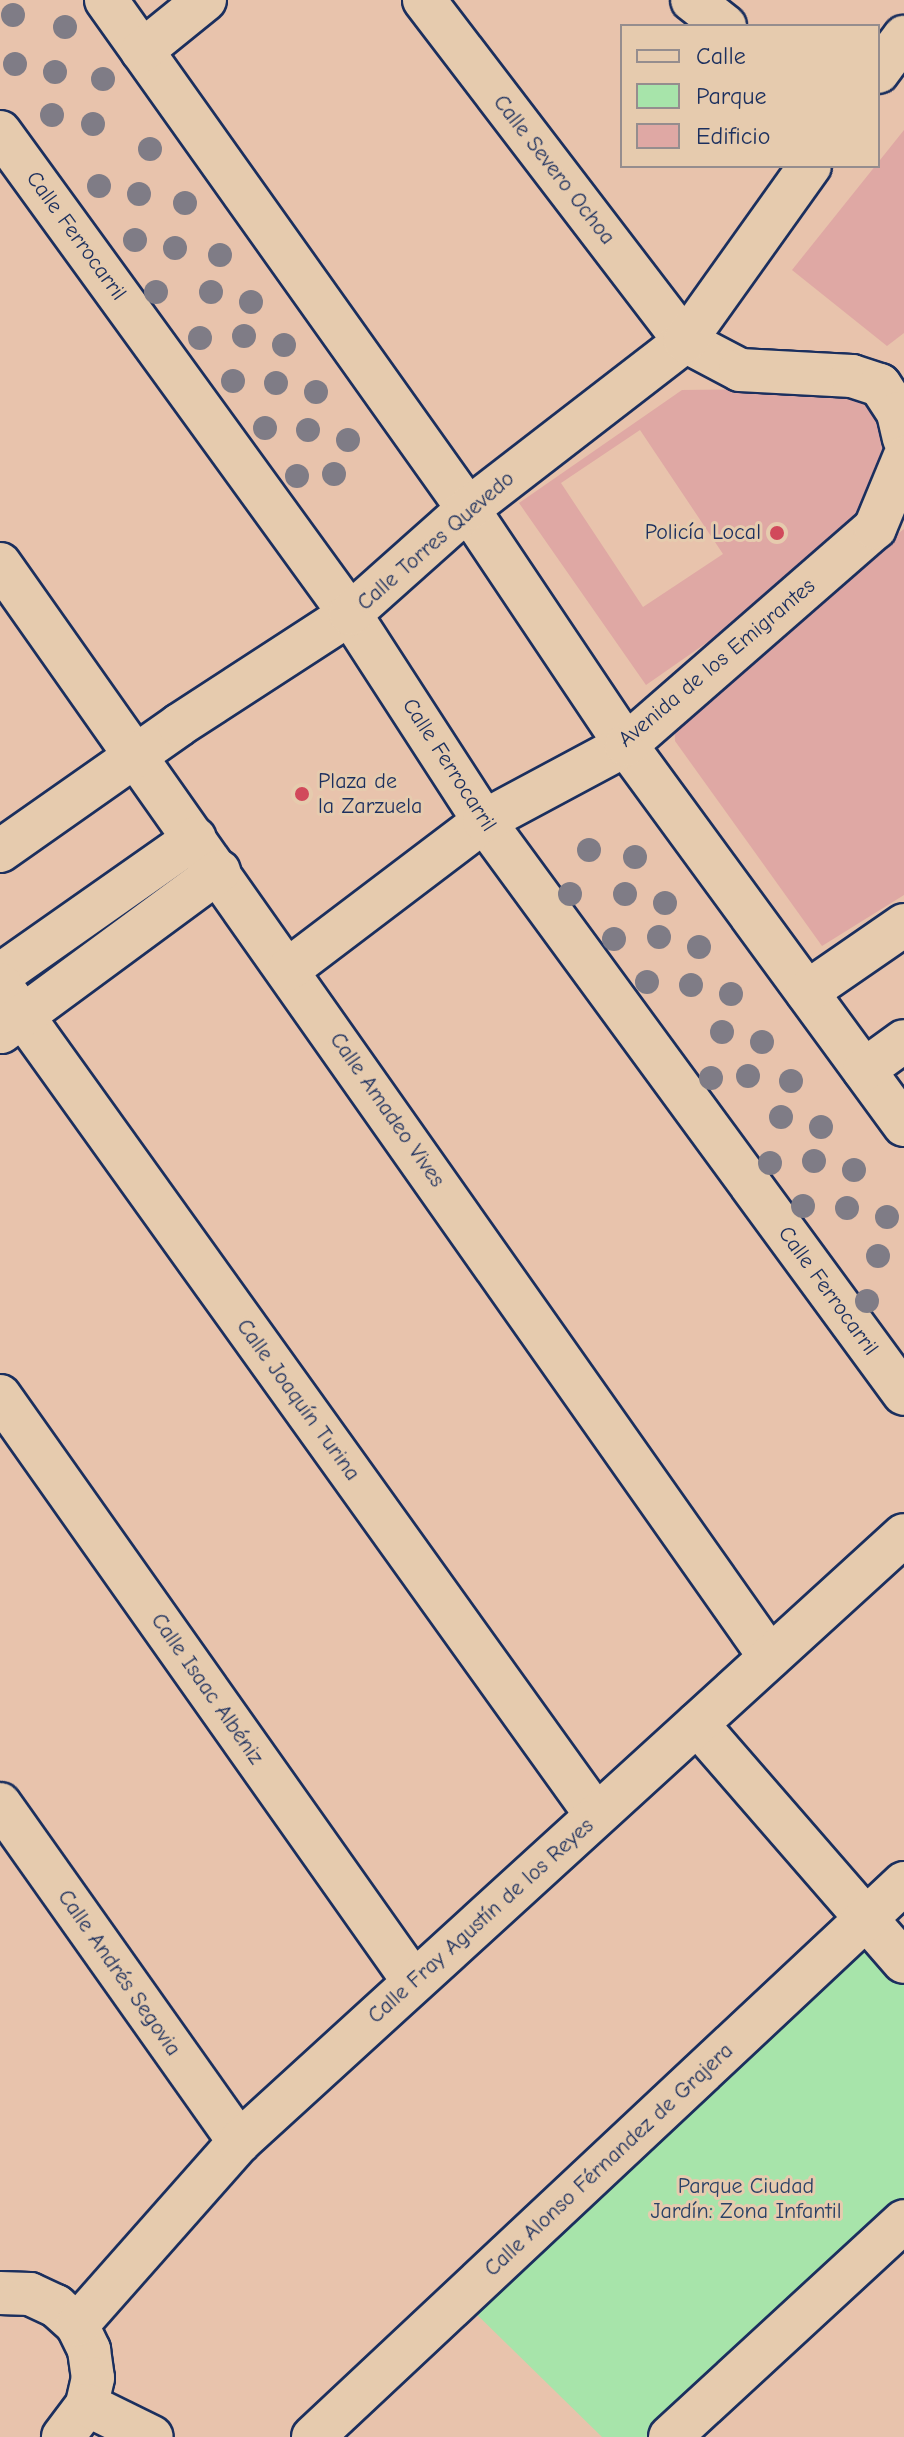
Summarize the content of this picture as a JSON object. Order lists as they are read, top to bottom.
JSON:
{
  "streets": {
    "street": [
      "Calle Severo Ochoa",
      "Calle Ferrocarril",
      "Calle Torres Quevedo",
      "Avenida de los Emigrantes",
      "Calle Amadeo Vives",
      "Calle Joaquín Turina",
      "Calle Isaac Albéniz",
      "Calle Fray Agustín de los Reyes",
      "Calle Andrés Segovia",
      "Calle Alonso Férnandez de Grajera"
    ]
  },
  "crossings": [
    ["Calle Severo Ochoa", "Calle Torres Quevedo"],
    ["Calle Ferrocarril", "Calle Torres Quevedo"],
    ["Calle Ferrocarril", "Avenida de los Emigrantes"],
    ["Calle Torres Quevedo", "Calle Amadeo Vives"],
    ["Avenida de los Emigrantes", "Calle Amadeo Vives"],
    ["Calle Amadeo Vives", "Calle Fray Agustín de los Reyes"],
    ["Calle Joaquín Turina", "Calle Fray Agustín de los Reyes"],
    ["Calle Isaac Albéniz", "Calle Fray Agustín de los Reyes"],
    ["Calle Fray Agustín de los Reyes", "Calle Andrés Segovia"]
  ],
  "parks": ["Parque Ciudad Jardín: Zona Infantil"],
  "places": ["Policía Local", "Plaza de la Zarzuela"],
  "legend": ["Calle", "Parque", "Edificio"]
}
